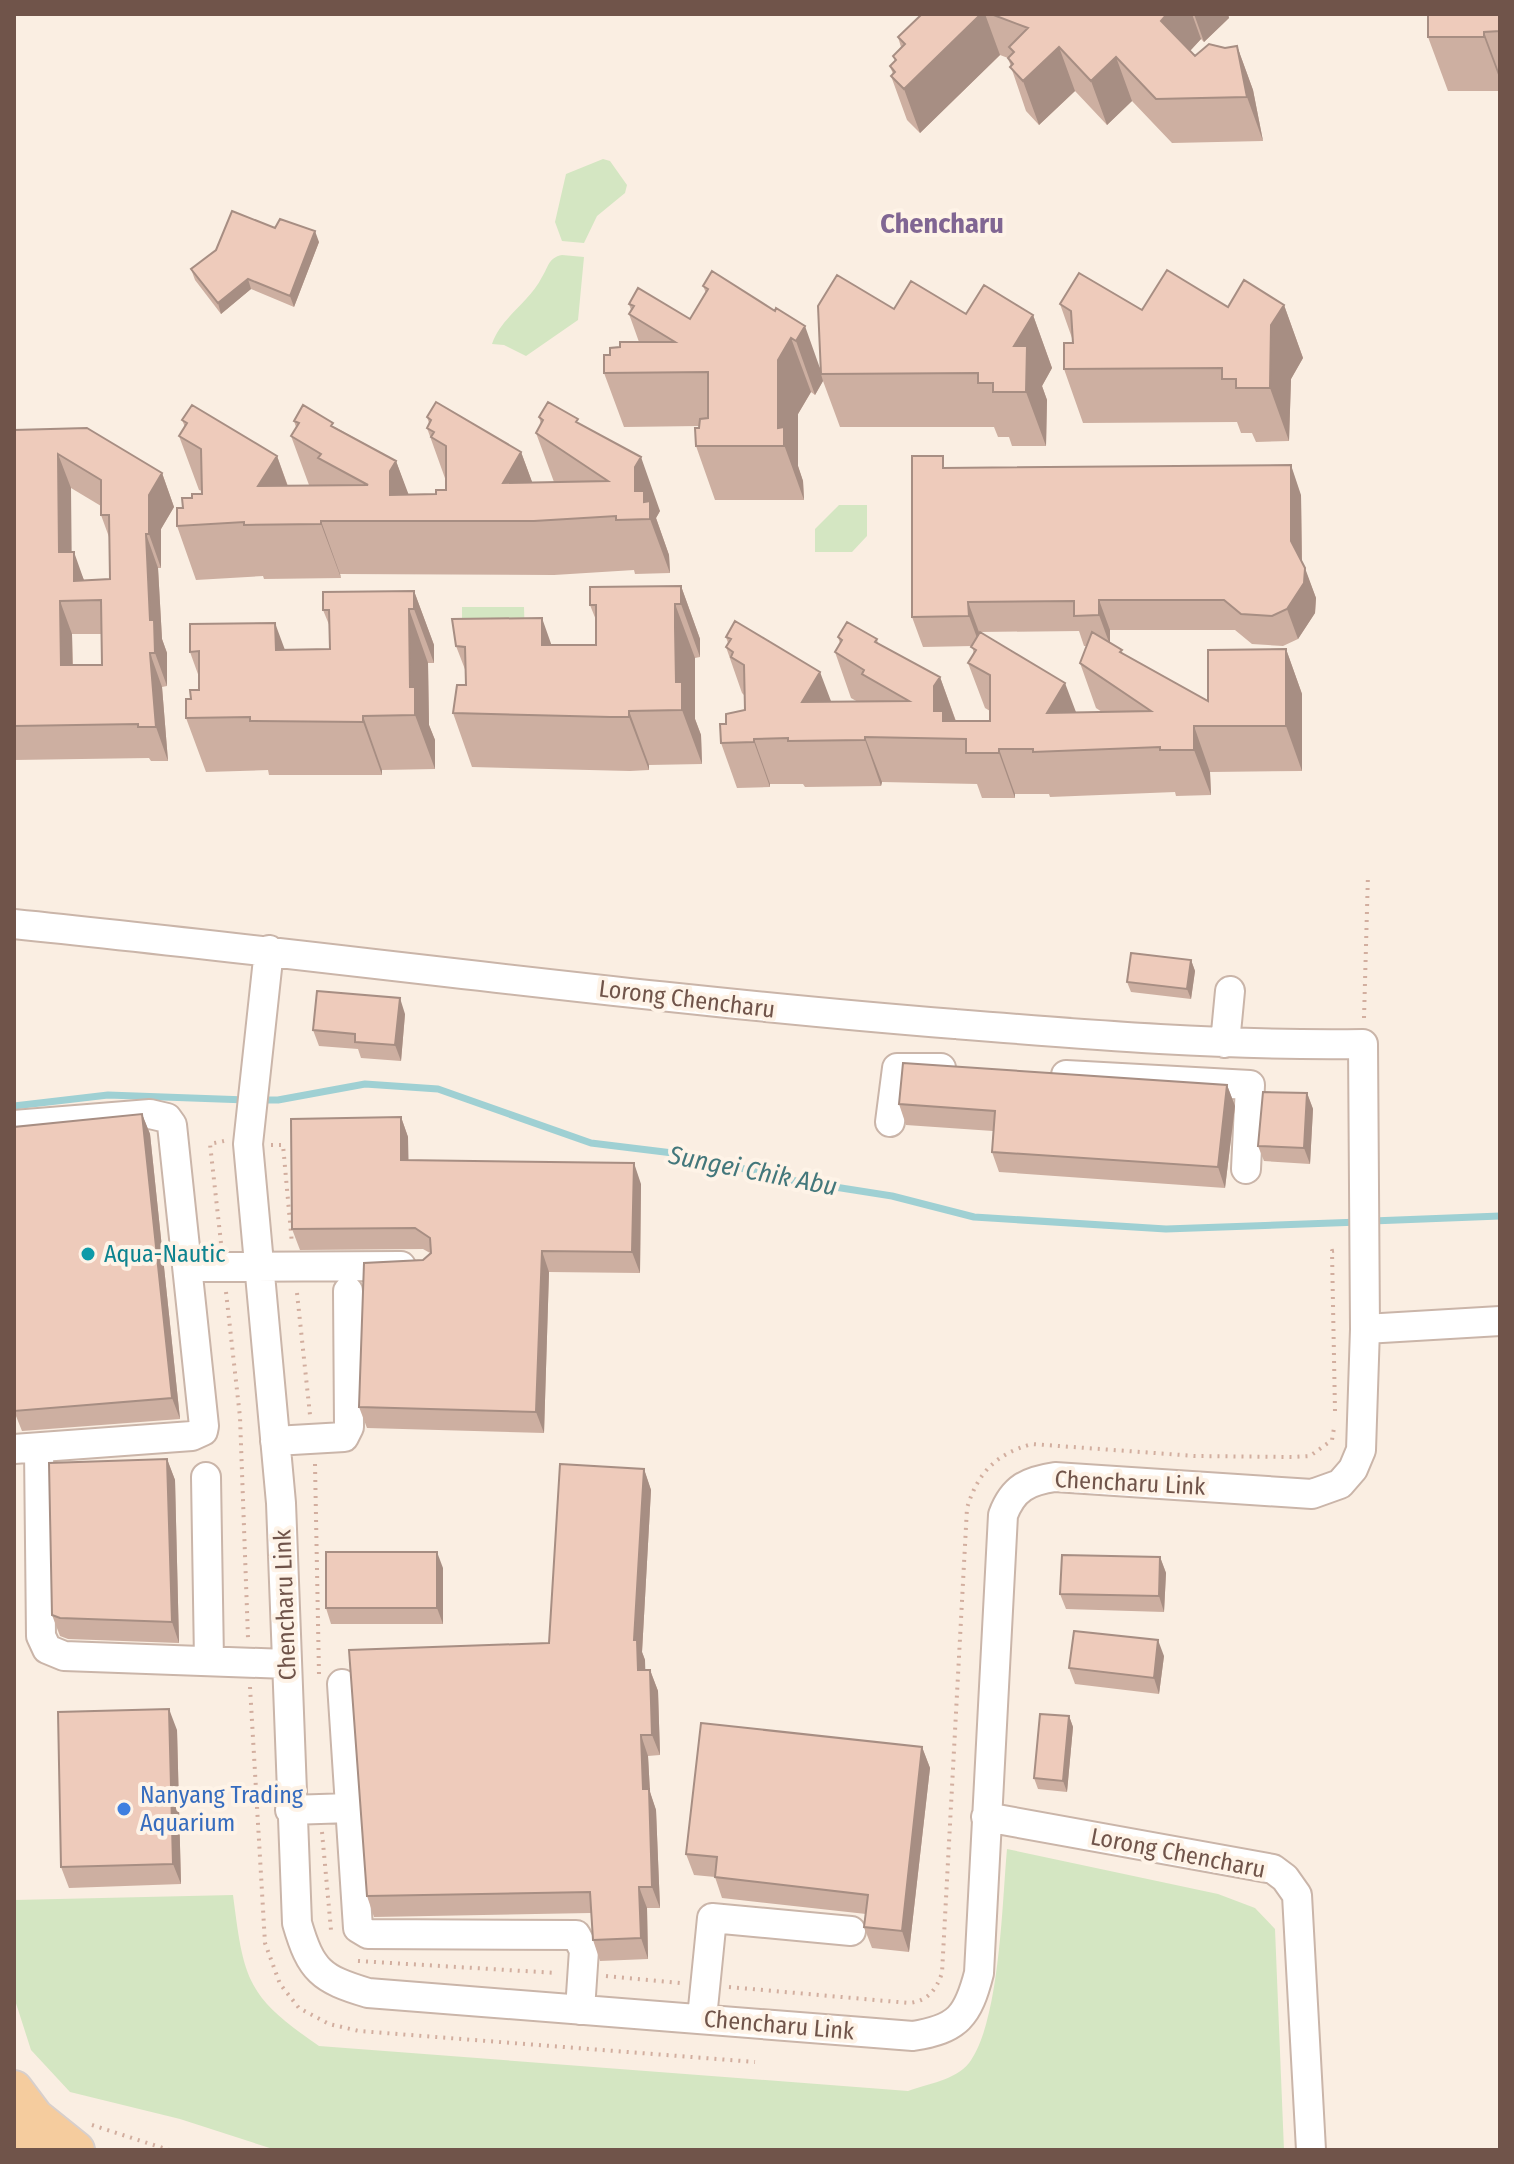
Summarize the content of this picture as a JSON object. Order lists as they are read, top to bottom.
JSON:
{
  "streets": {
    "street": ["Lorong Chencharu", "Chencharu Link"]
  },
  "crossings": [
    ["Lorong Chencharu", "Chencharu Link"]
  ],
  "districts": ["Chencharu"],
  "water": ["Sungei Chik Abu"],
  "places": ["Aqua-Nautic", "Nanyang Trading Aquarium"]
}
